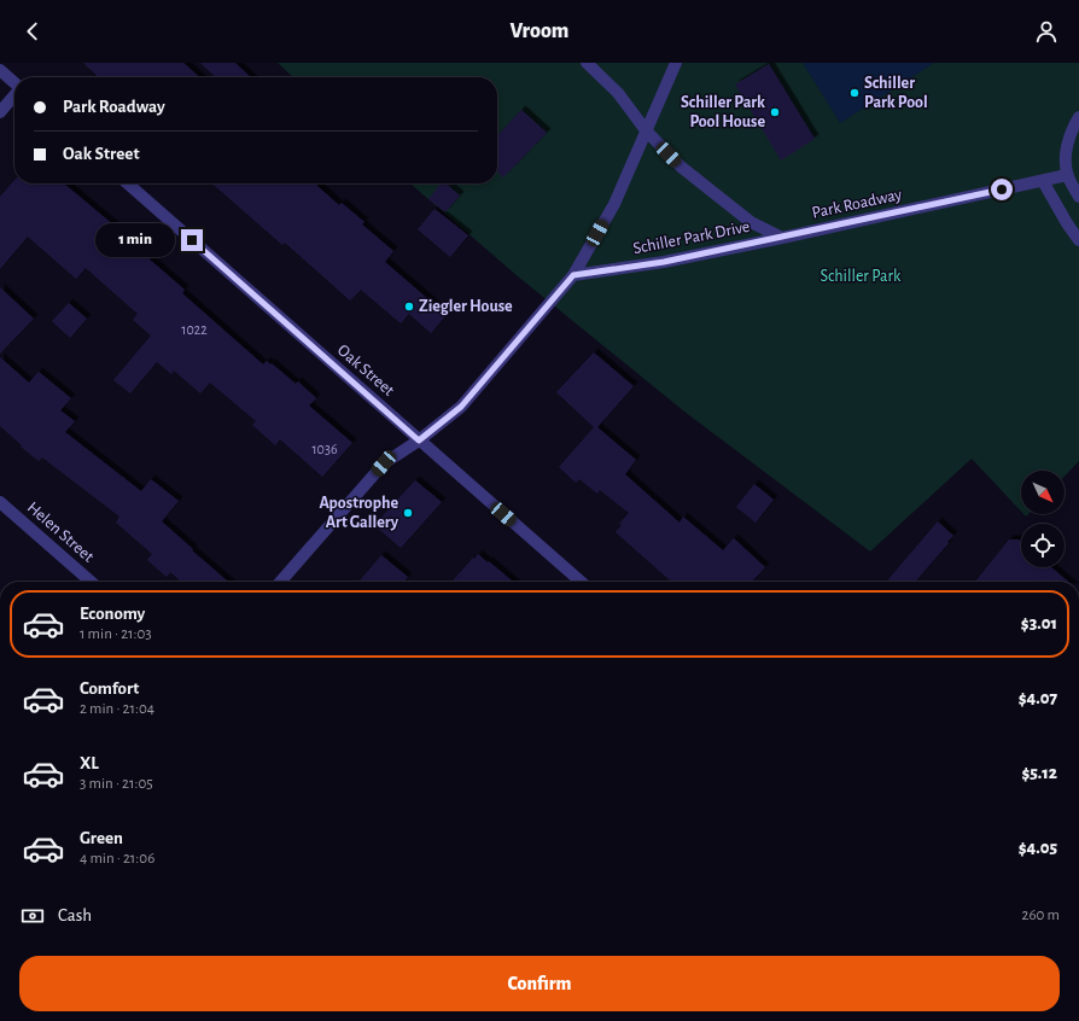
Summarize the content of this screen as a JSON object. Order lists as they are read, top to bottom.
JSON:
{
  "streets": {
    "street": [
      "Park Roadway",
      "Schiller Park Drive",
      "Oak Street",
      "Helen Street"
    ]
  },
  "crossings": [
    ["Park Roadway", "Schiller Park Drive"]
  ],
  "parks": ["Schiller Park"],
  "places": [
    "Schiller Park Pool",
    "Schiller Park Pool House",
    "Ziegler House",
    "Apostrophe Art Gallery"
  ],
  "house_numbers": ["1022", "1036"],
  "north": "bottom right",
  "page": {
    "header": "Vroom",
    "banner": ["Park Roadway", "Oak Street"],
    "bubble": "1 min",
    "list": [
      {
        "name": "Economy",
        "note": "1 min · 21:03",
        "value": "$3.01"
      },
      {
        "name": "Comfort",
        "note": "2 min · 21:04",
        "value": "$4.07"
      },
      {
        "name": "XL",
        "note": "3 min · 21:05",
        "value": "$5.12"
      },
      {
        "name": "Green",
        "note": "4 min · 21:06",
        "value": "$4.05"
      }
    ],
    "pay": ["Cash", "260 m"],
    "buttons": "Confirm"
  }
}
